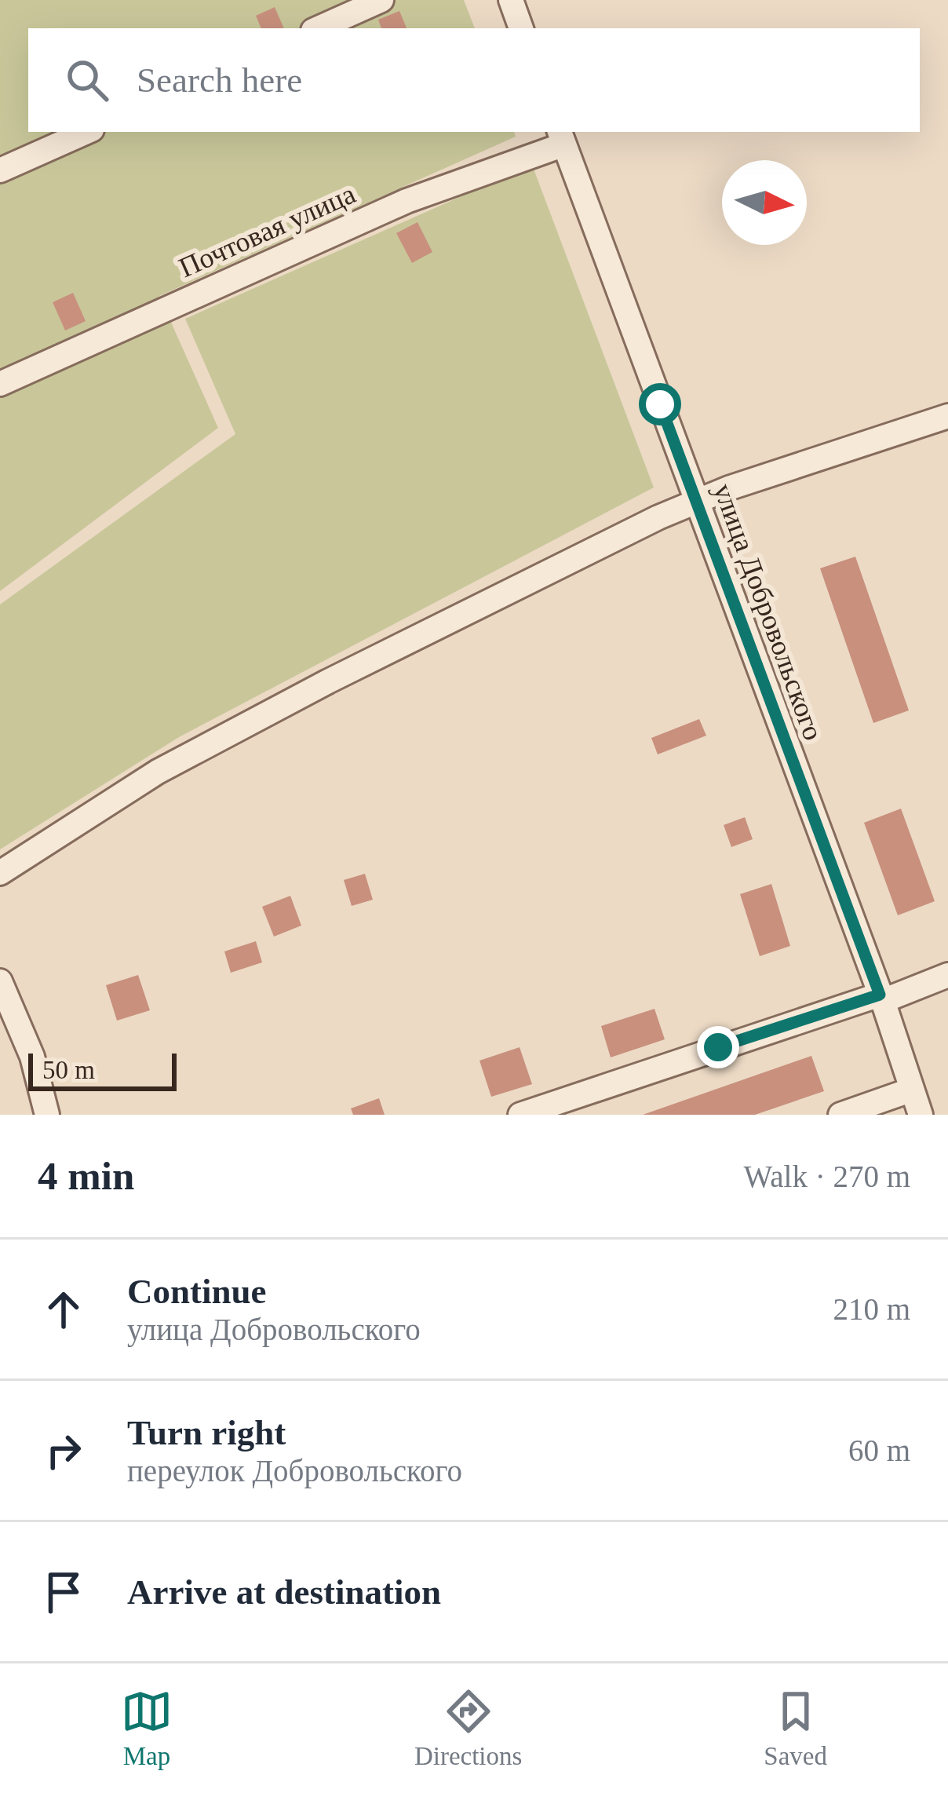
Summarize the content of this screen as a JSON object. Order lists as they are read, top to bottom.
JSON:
{
  "streets": {
    "street": ["Почтовая улица", "улица Добровольского"]
  },
  "crossings": [
    ["Почтовая улица", "улица Добровольского"]
  ],
  "scale_bar": "50 m",
  "north": "right",
  "page": {
    "search": "Search here",
    "scale": "50 m",
    "heading": ["4 min", "Walk · 270 m"],
    "list": [
      ["Continue", "улица Добровольского", "210 m"],
      ["Turn right", "переулок Добровольского", "60 m"],
      "Arrive at destination"
    ],
    "nav": ["Map", "Directions", "Saved"]
  }
}
